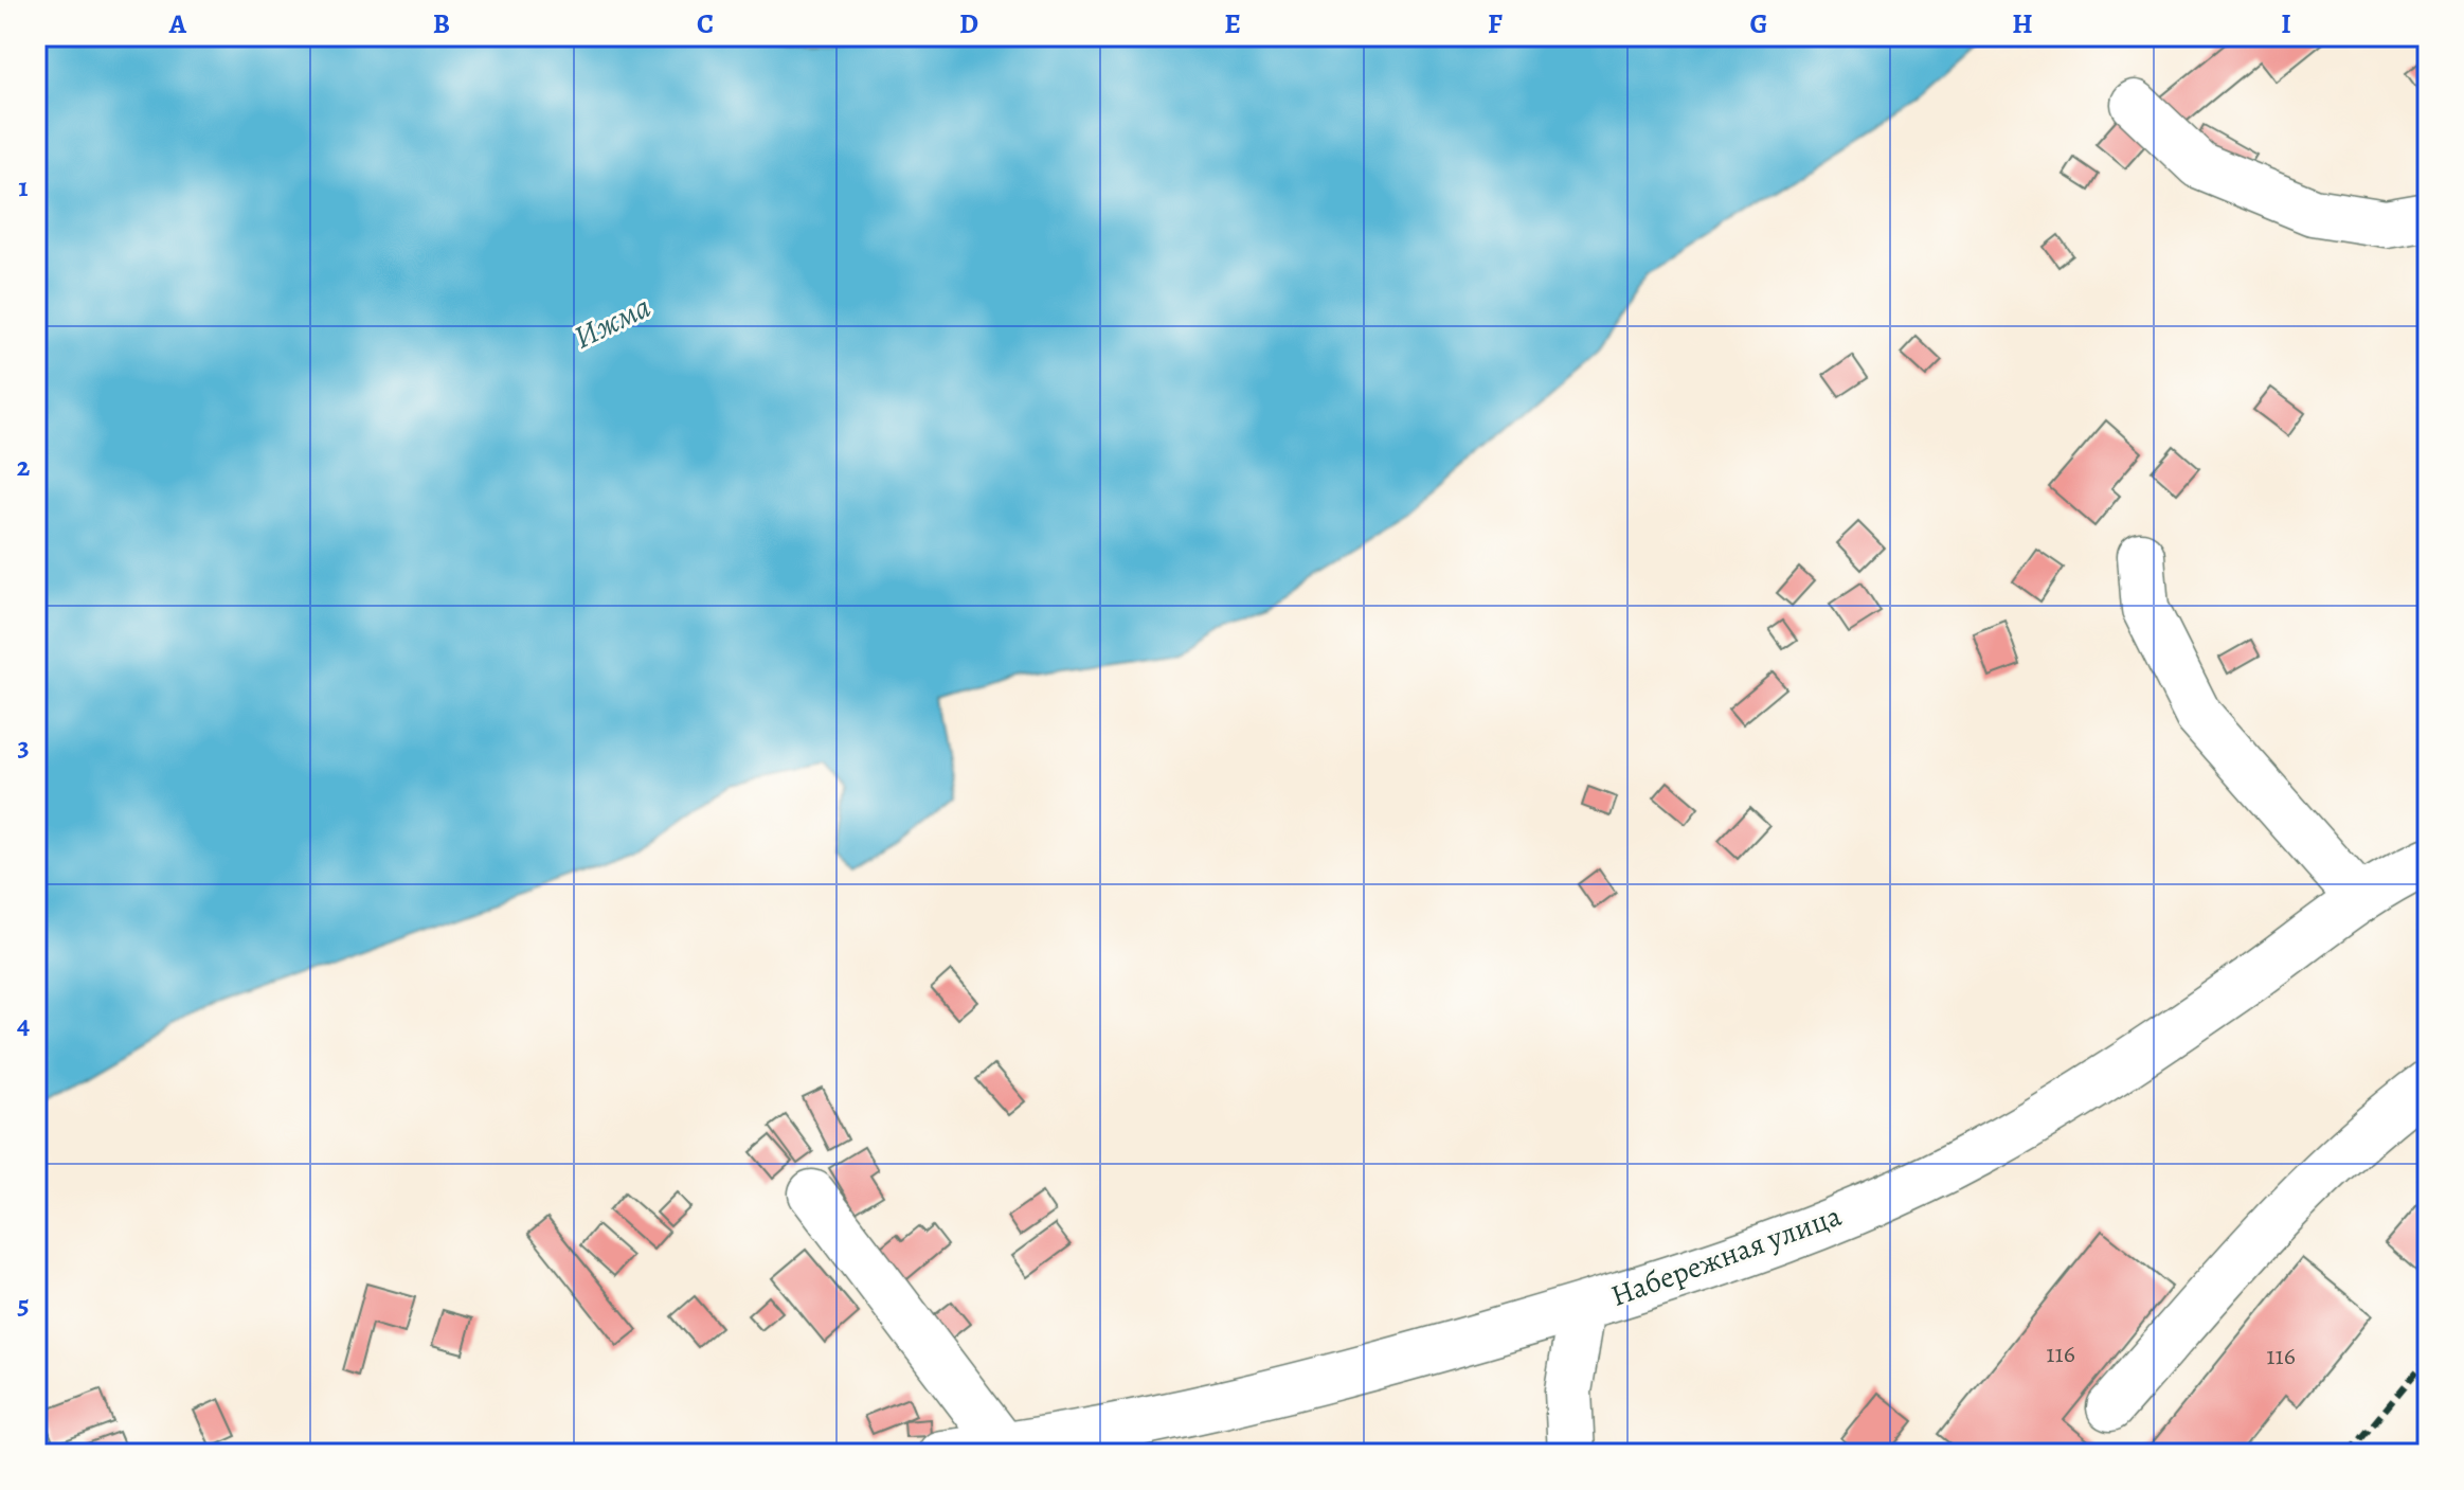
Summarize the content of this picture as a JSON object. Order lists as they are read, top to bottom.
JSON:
{
  "streets": {
    "street": ["Набережная улица"]
  },
  "water": ["Ижма"],
  "house_numbers": ["116", "116"],
  "grid": {
    "columns": [
      "A",
      "B",
      "C",
      "D",
      "E",
      "F",
      "G",
      "H",
      "I"
    ],
    "rows": [
      "1",
      "2",
      "3",
      "4",
      "5"
    ]
  }
}
